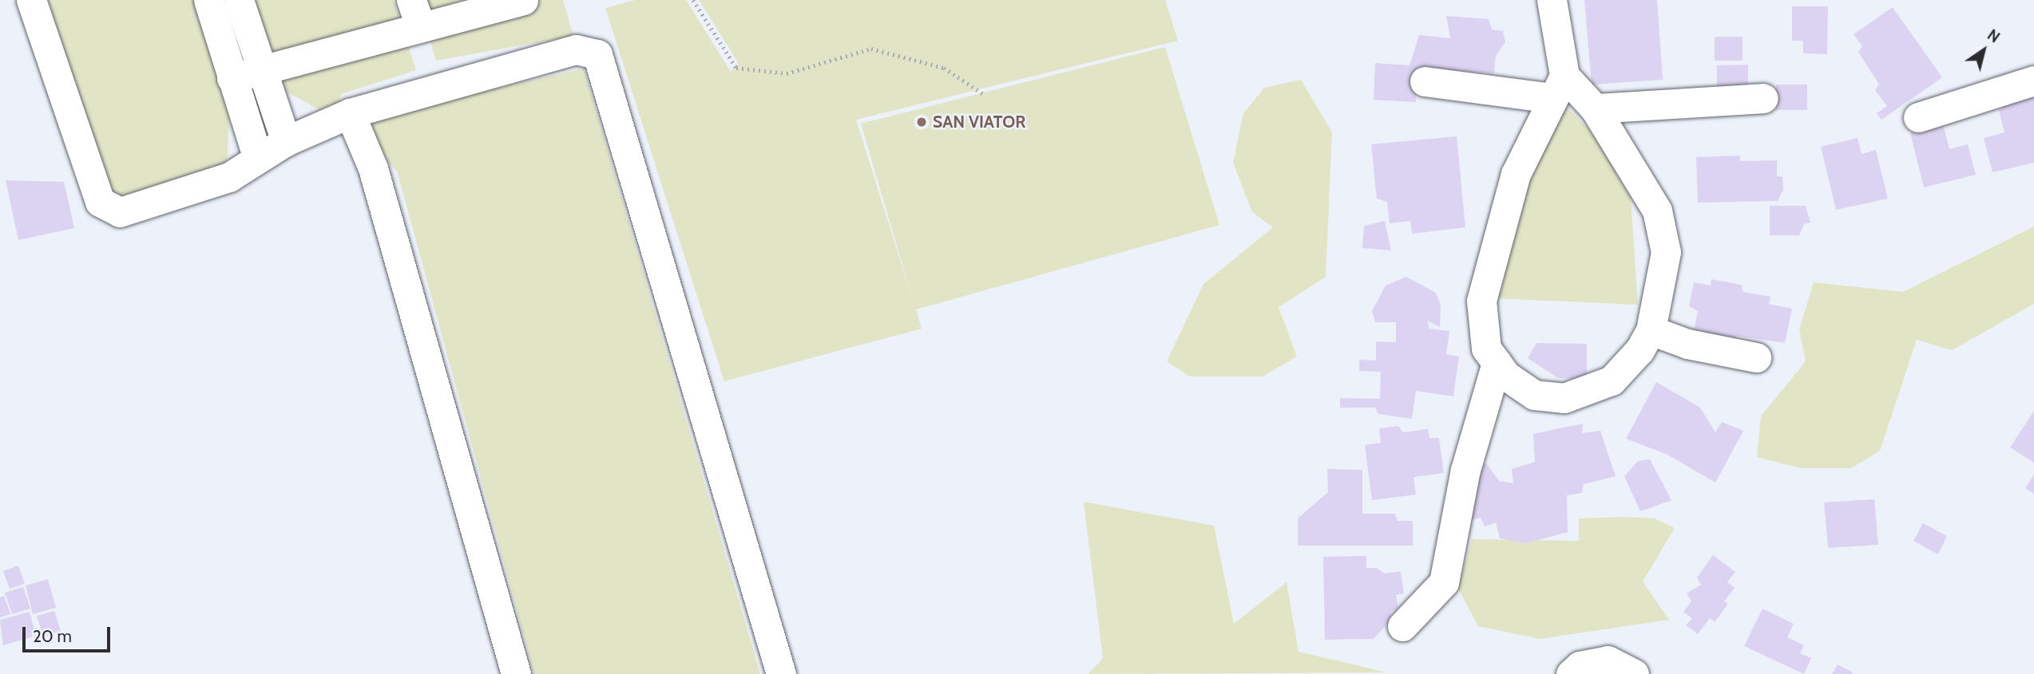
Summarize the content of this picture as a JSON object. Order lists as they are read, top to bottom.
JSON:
{
  "places": ["SAN VIATOR"],
  "scale_bar": "20 m",
  "north": "top right"
}
